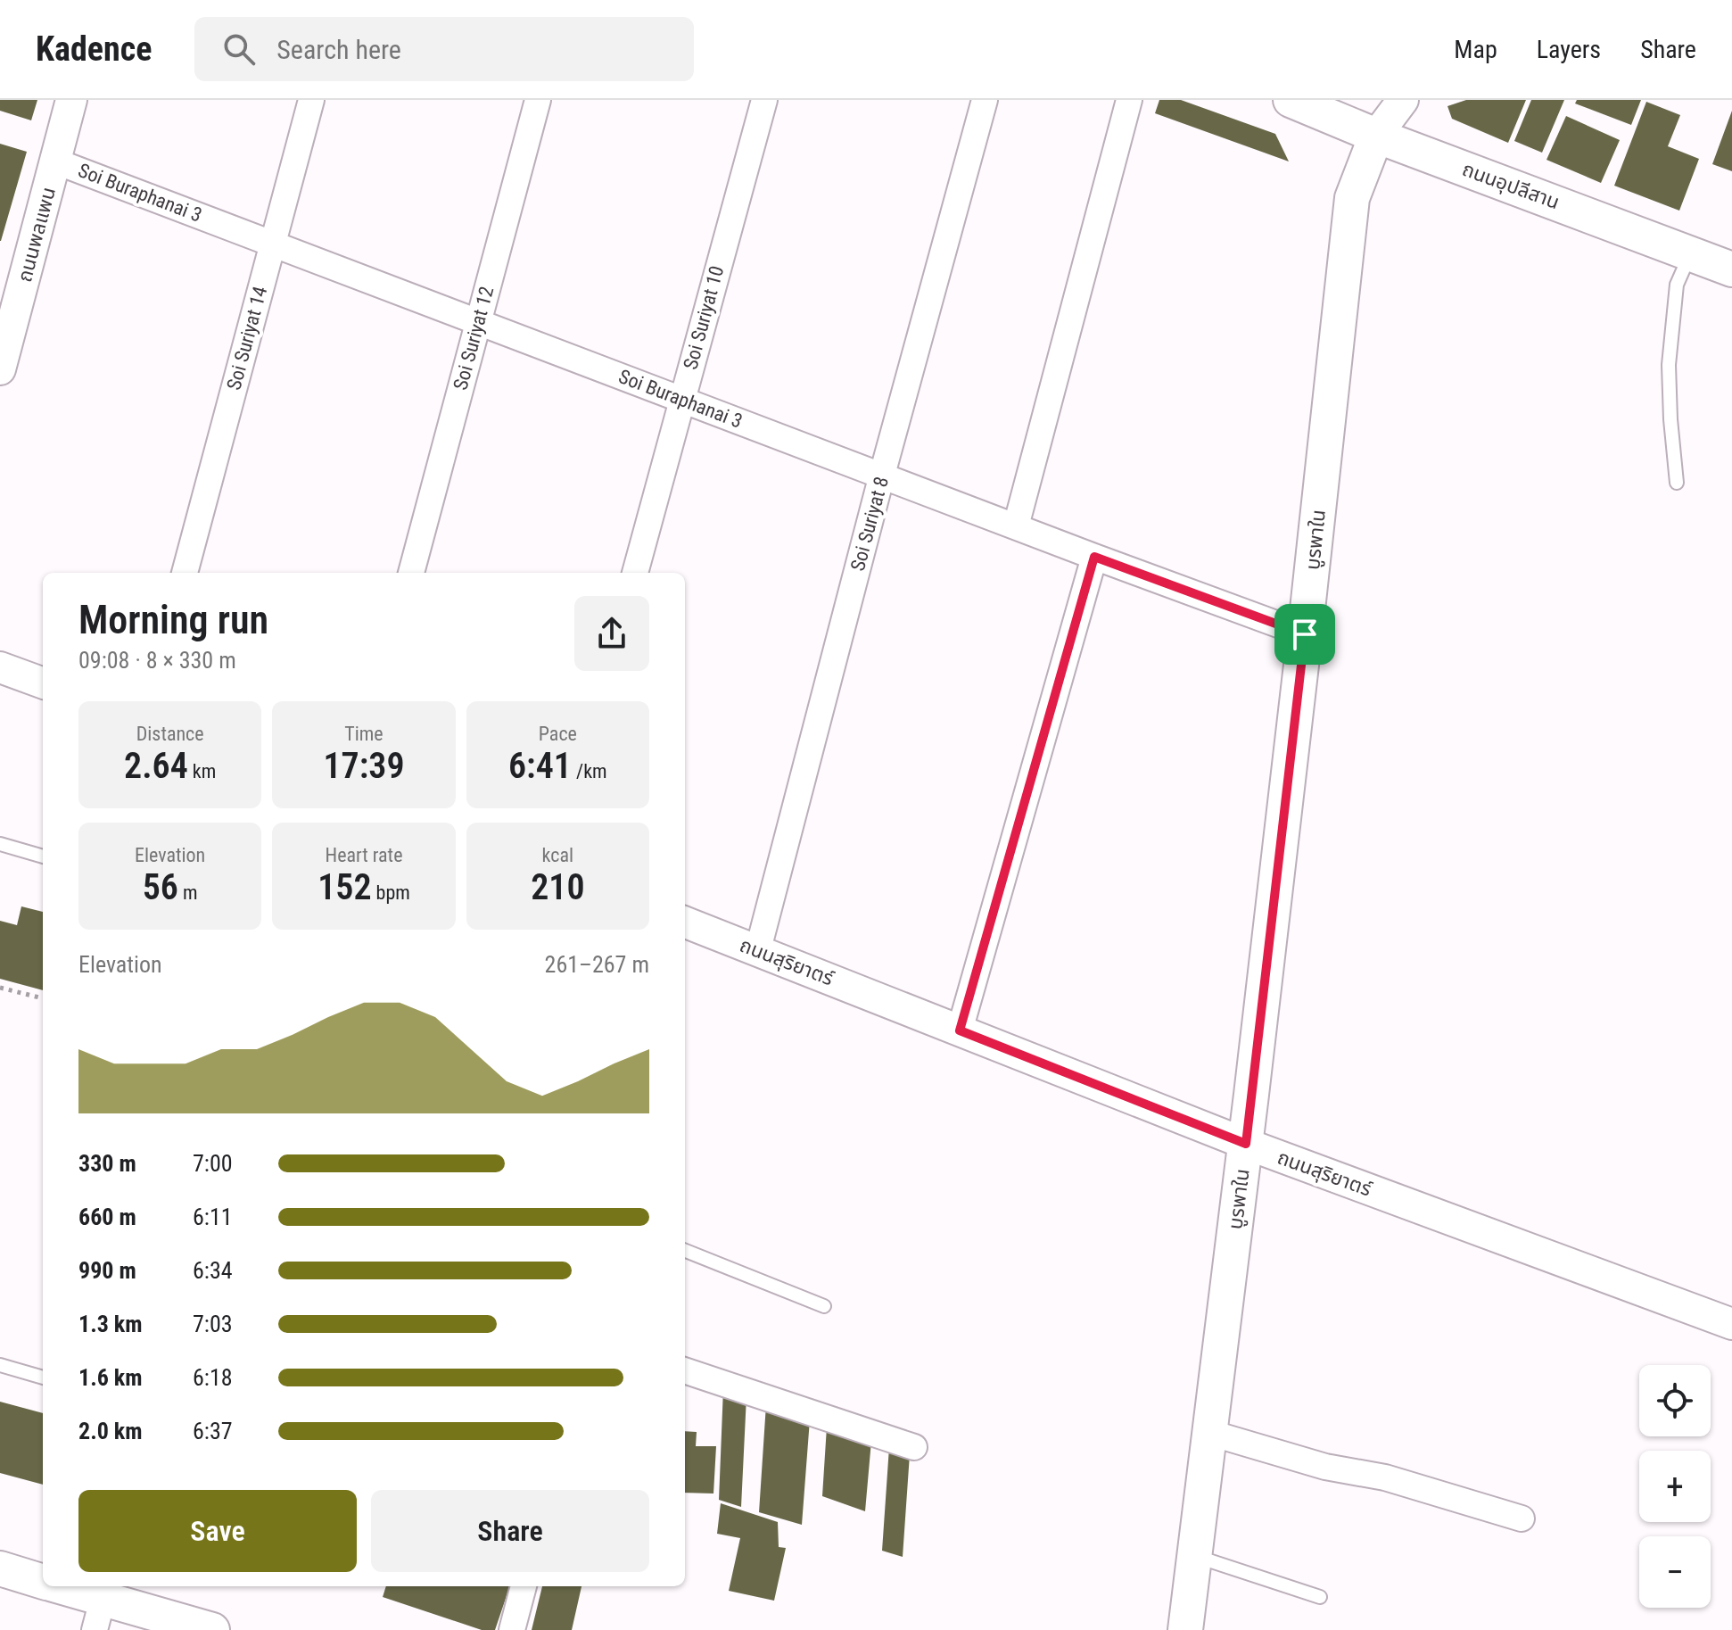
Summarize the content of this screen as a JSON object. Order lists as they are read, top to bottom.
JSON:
{
  "streets": {
    "main road": ["ถนนอุปลีสาน", "บูรพาใน"],
    "street": [
      "Soi Buraphanai 3",
      "ถนนพลแพน",
      "Soi Suriyat 10",
      "Soi Suriyat 14",
      "Soi Suriyat 12",
      "Soi Suriyat 8",
      "ถนนสุริยาตร์"
    ]
  },
  "crossings": [
    ["ถนนอุปลีสาน", "บูรพาใน"],
    ["Soi Buraphanai 3", "ถนนพลแพน"],
    ["Soi Buraphanai 3", "Soi Suriyat 10"],
    ["Soi Buraphanai 3", "Soi Suriyat 14"],
    ["Soi Buraphanai 3", "Soi Suriyat 12"],
    ["Soi Buraphanai 3", "Soi Suriyat 8"],
    ["Soi Buraphanai 3", "บูรพาใน"],
    ["Soi Suriyat 8", "ถนนสุริยาตร์"],
    ["บูรพาใน", "ถนนสุริยาตร์"]
  ],
  "page": {
    "header": "Kadence",
    "search": "Search here",
    "nav": ["Map", "Layers", "Share"],
    "heading": ["Morning run", "09:08 · 8 × 330 m"],
    "stats": [
      ["Distance", "2.64 km"],
      ["Time", "17:39"],
      ["Pace", "6:41 /km"],
      ["Elevation", "56 m"],
      ["Heart rate", "152 bpm"],
      ["kcal", "210"]
    ],
    "chart": ["Elevation", "261–267 m"],
    "list": [
      {
        "name": "330 m",
        "note": "7:00"
      },
      {
        "name": "660 m",
        "note": "6:11"
      },
      {
        "name": "990 m",
        "note": "6:34"
      },
      {
        "name": "1.3 km",
        "note": "7:03"
      },
      {
        "name": "1.6 km",
        "note": "6:18"
      },
      {
        "name": "2.0 km",
        "note": "6:37"
      }
    ],
    "map_buttons": ["+", "−"],
    "buttons": ["Save", "Share"]
  }
}
